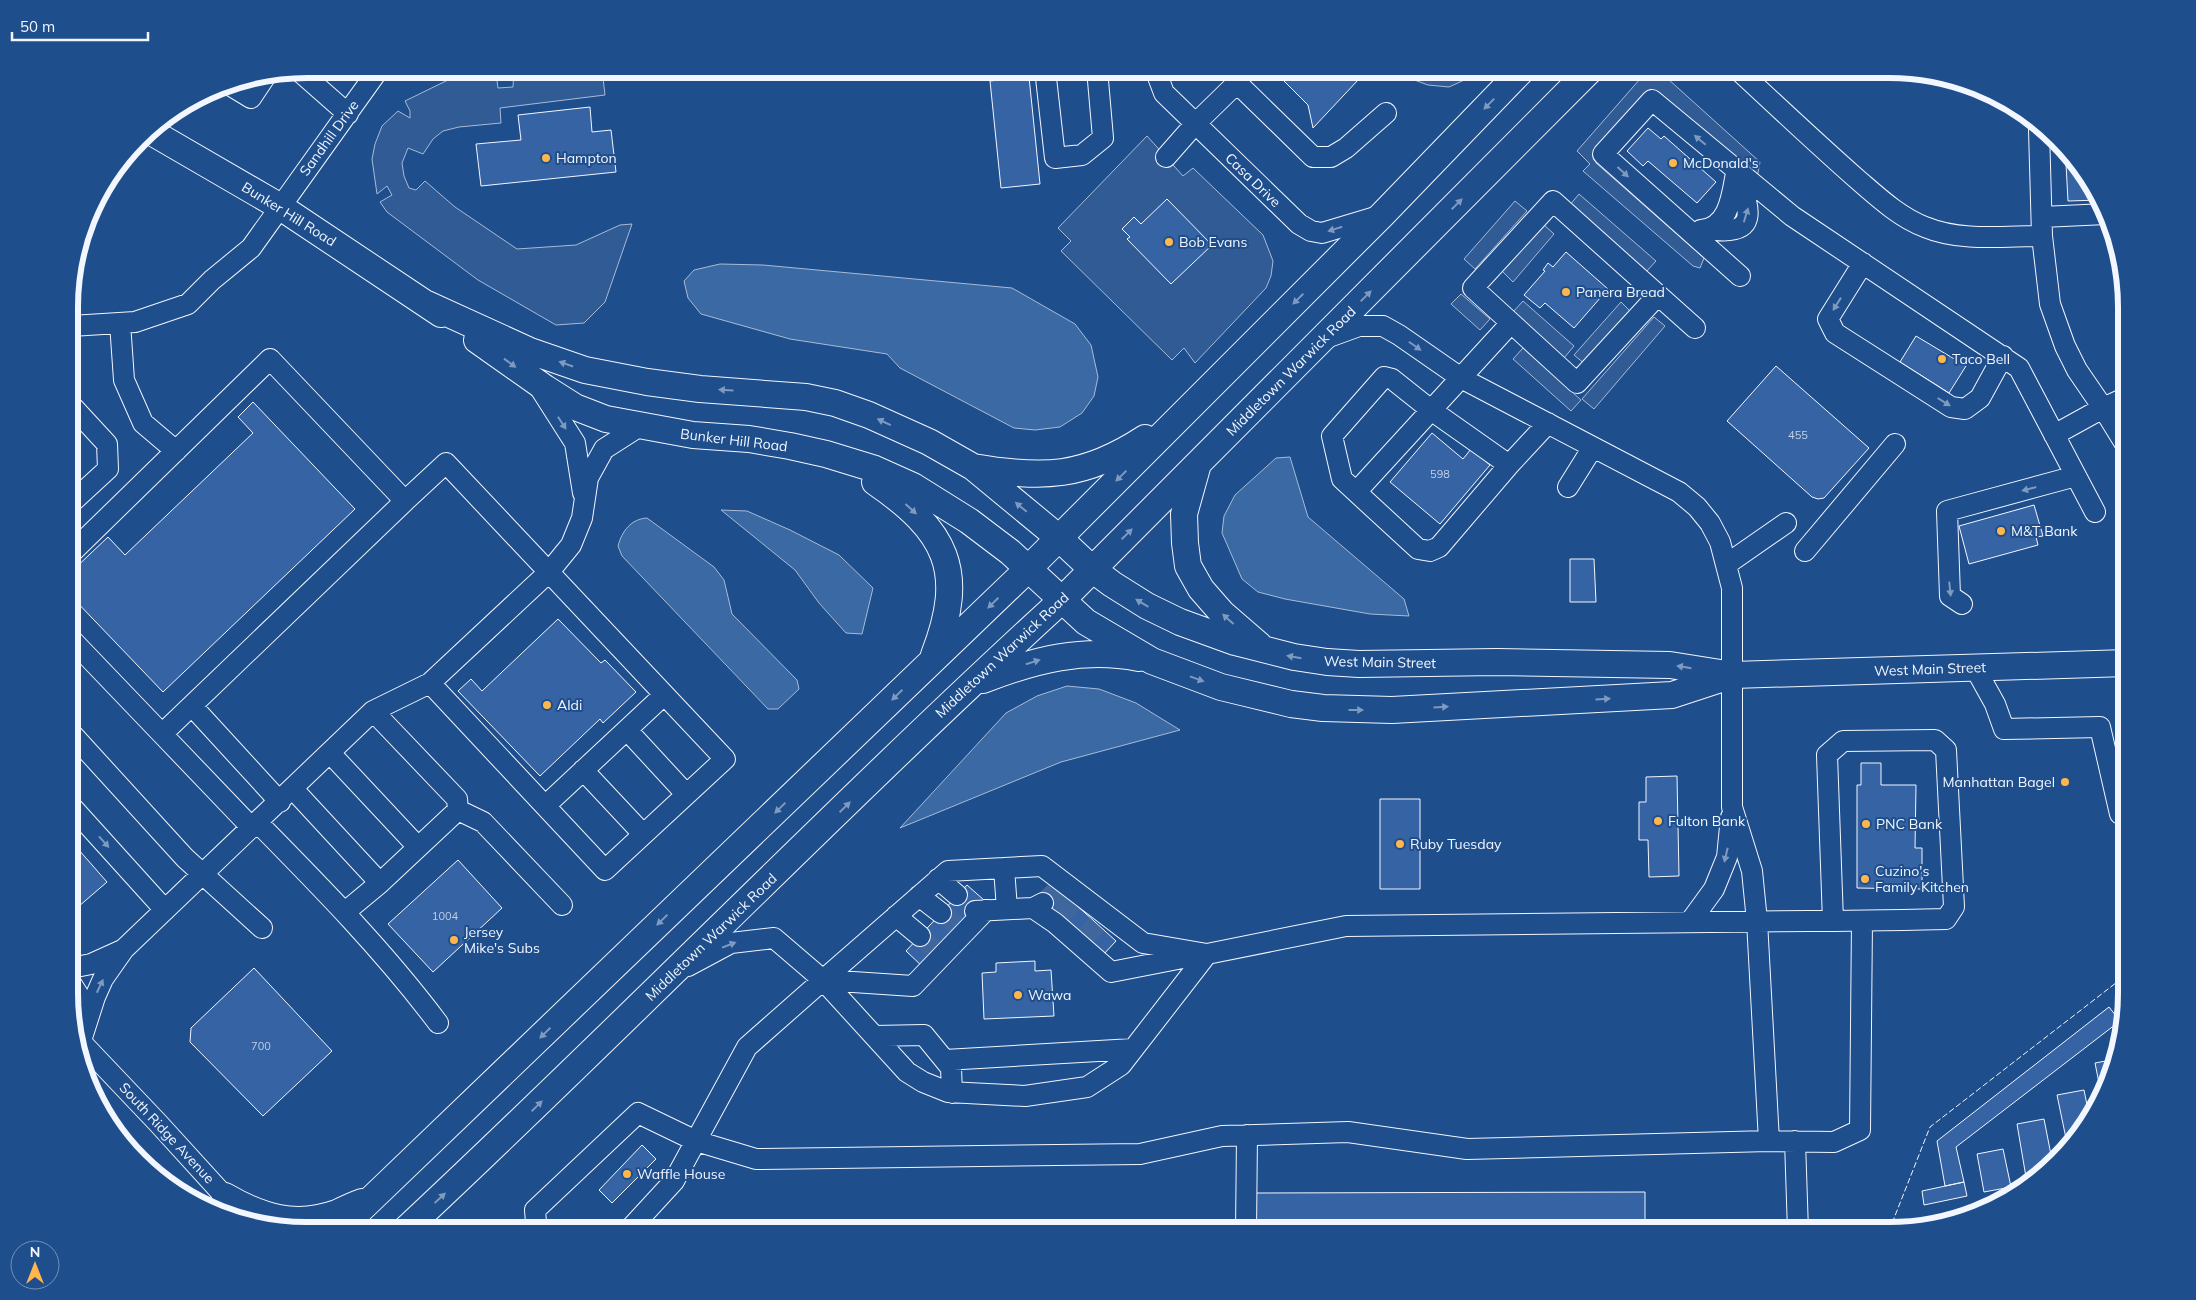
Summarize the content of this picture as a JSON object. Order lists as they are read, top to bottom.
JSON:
{
  "streets": {
    "main road": ["Bunker Hill Road", "Middletown Warwick Road", "West Main Street"],
    "street": ["Sandhill Drive", "Casa Drive", "South Ridge Avenue"]
  },
  "crossings": [
    ["Sandhill Drive", "Bunker Hill Road"],
    ["Bunker Hill Road", "Middletown Warwick Road"],
    ["Bunker Hill Road", "West Main Street"],
    ["Middletown Warwick Road", "West Main Street"]
  ],
  "one_way": ["Casa Drive"],
  "places": [
    "Hampton",
    "McDonald's",
    "Bob Evans",
    "Panera Bread",
    "Taco Bell",
    "M&T Bank",
    "Aldi",
    "Manhattan Bagel",
    "Fulton Bank",
    "PNC Bank",
    "Ruby Tuesday",
    "Cuzino's Family Kitchen",
    "Jersey Mike's Subs",
    "Wawa",
    "Waffle House"
  ],
  "house_numbers": [
    "455",
    "598",
    "1004",
    "700"
  ],
  "scale_bar": "50 m",
  "north": "top"
}
